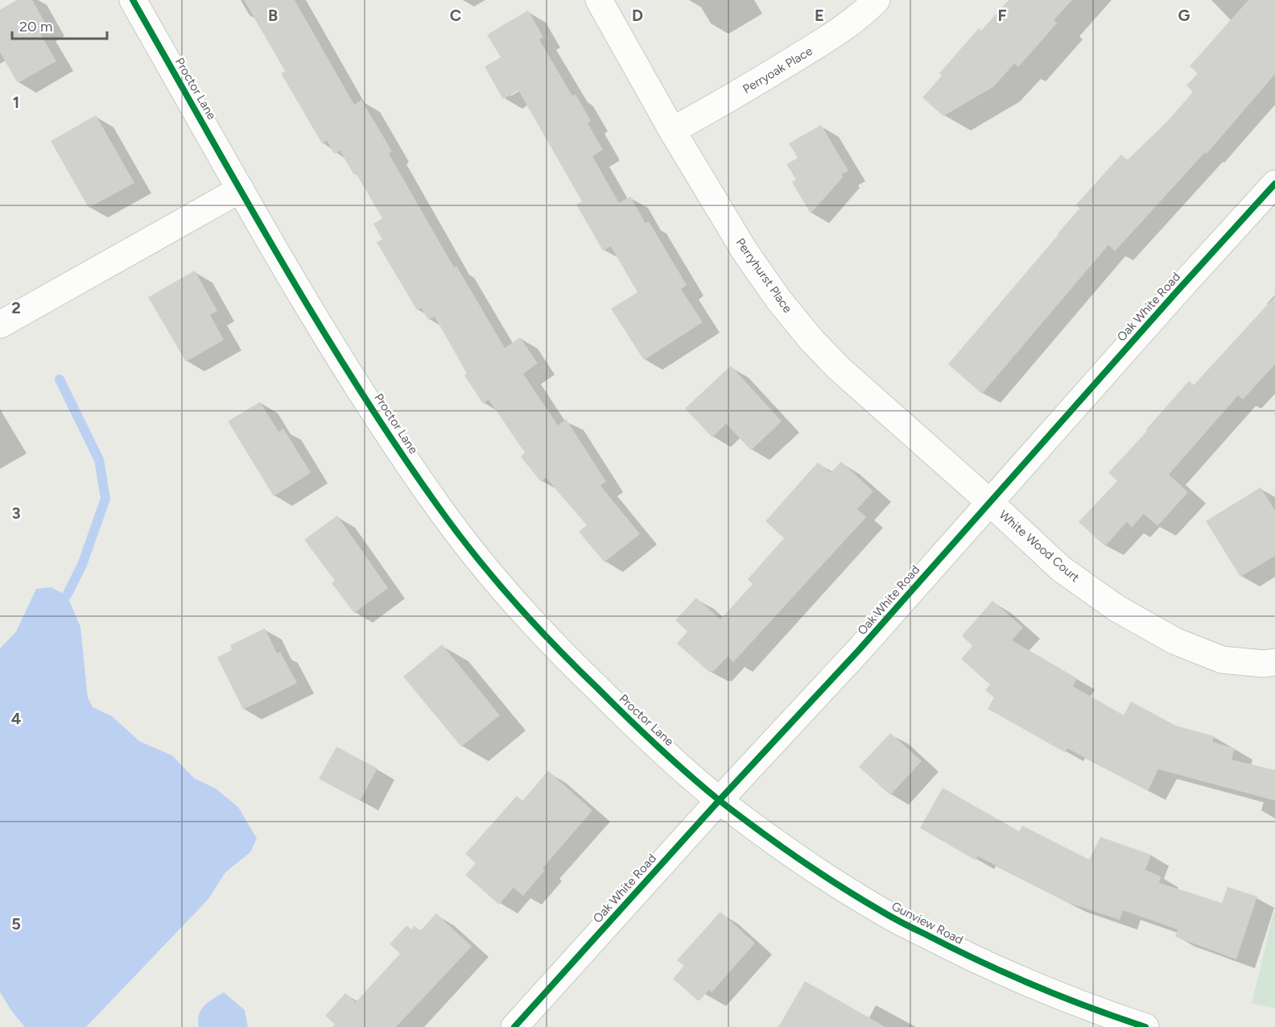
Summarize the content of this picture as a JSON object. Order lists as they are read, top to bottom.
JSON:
{
  "streets": {
    "street": [
      "Perryoak Place",
      "Proctor Lane",
      "Perryhurst Place",
      "Oak White Road",
      "White Wood Court",
      "Gunview Road"
    ]
  },
  "crossings": [
    ["Perryoak Place", "Perryhurst Place"],
    ["Proctor Lane", "Oak White Road"],
    ["Proctor Lane", "Gunview Road"],
    ["Perryhurst Place", "Oak White Road"],
    ["Perryhurst Place", "White Wood Court"],
    ["Oak White Road", "White Wood Court"],
    ["Oak White Road", "Gunview Road"]
  ],
  "scale_bar": "20 m",
  "grid": {
    "columns": [
      "B",
      "C",
      "D",
      "E",
      "F",
      "G"
    ],
    "rows": [
      "1",
      "2",
      "3",
      "4",
      "5"
    ]
  }
}
